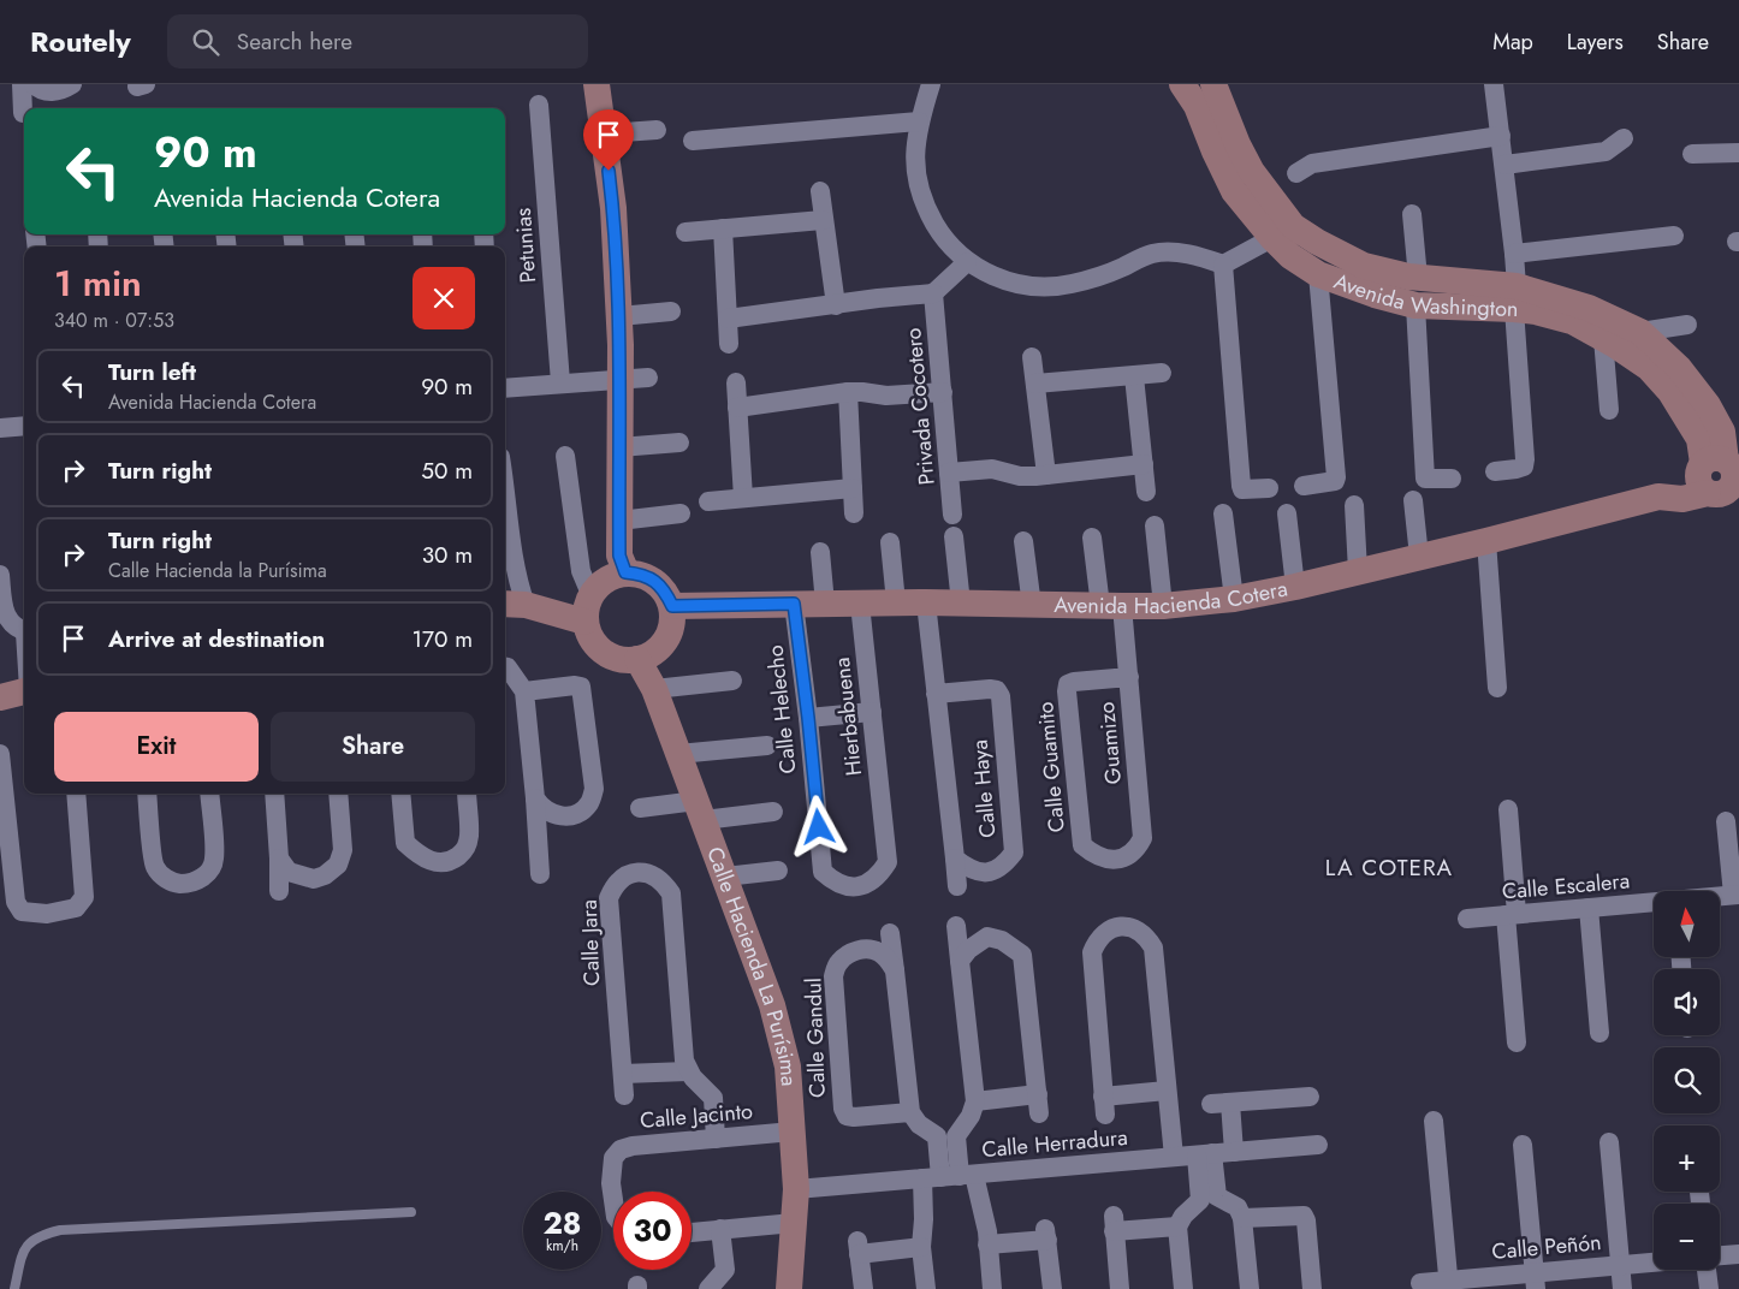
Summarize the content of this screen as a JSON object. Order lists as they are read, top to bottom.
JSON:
{
  "streets": {
    "street": [
      "Petunias",
      "Avenida Washington",
      "Privada Cocotero",
      "Avenida Hacienda Cotera",
      "Calle Helecho",
      "Hierbabuena",
      "Guamizo",
      "Calle Guamito",
      "Calle Haya",
      "Calle Escalera",
      "Calle Jara",
      "Calle Hacienda La Purísima",
      "Calle Gandul",
      "Calle Jacinto",
      "Calle Herradura",
      "Calle Peñón"
    ]
  },
  "crossings": [
    ["Avenida Washington", "Avenida Hacienda Cotera"],
    ["Avenida Hacienda Cotera", "Calle Helecho"],
    ["Avenida Hacienda Cotera", "Hierbabuena"],
    ["Avenida Hacienda Cotera", "Guamizo"],
    ["Avenida Hacienda Cotera", "Calle Haya"],
    ["Avenida Hacienda Cotera", "Calle Hacienda La Purísima"],
    ["Calle Helecho", "Hierbabuena"],
    ["Guamizo", "Calle Guamito"],
    ["Calle Hacienda La Purísima", "Calle Jacinto"],
    ["Calle Hacienda La Purísima", "Calle Herradura"]
  ],
  "districts": ["LA COTERA"],
  "north": "top",
  "page": {
    "header": "Routely",
    "search": "Search here",
    "nav": ["Map", "Layers", "Share"],
    "turn": ["90 m", "Avenida Hacienda Cotera"],
    "heading": ["1 min", "340 m · 07:53"],
    "list": [
      {
        "name": "Turn left",
        "note": "Avenida Hacienda Cotera",
        "value": "90 m"
      },
      {
        "name": "Turn right",
        "value": "50 m"
      },
      {
        "name": "Turn right",
        "note": "Calle Hacienda la Purísima",
        "value": "30 m"
      },
      {
        "name": "Arrive at destination",
        "value": "170 m"
      }
    ],
    "buttons": ["Exit", "Share"],
    "map_buttons": ["+", "−"],
    "speed": "28 km/h",
    "limit": "30"
  }
}
